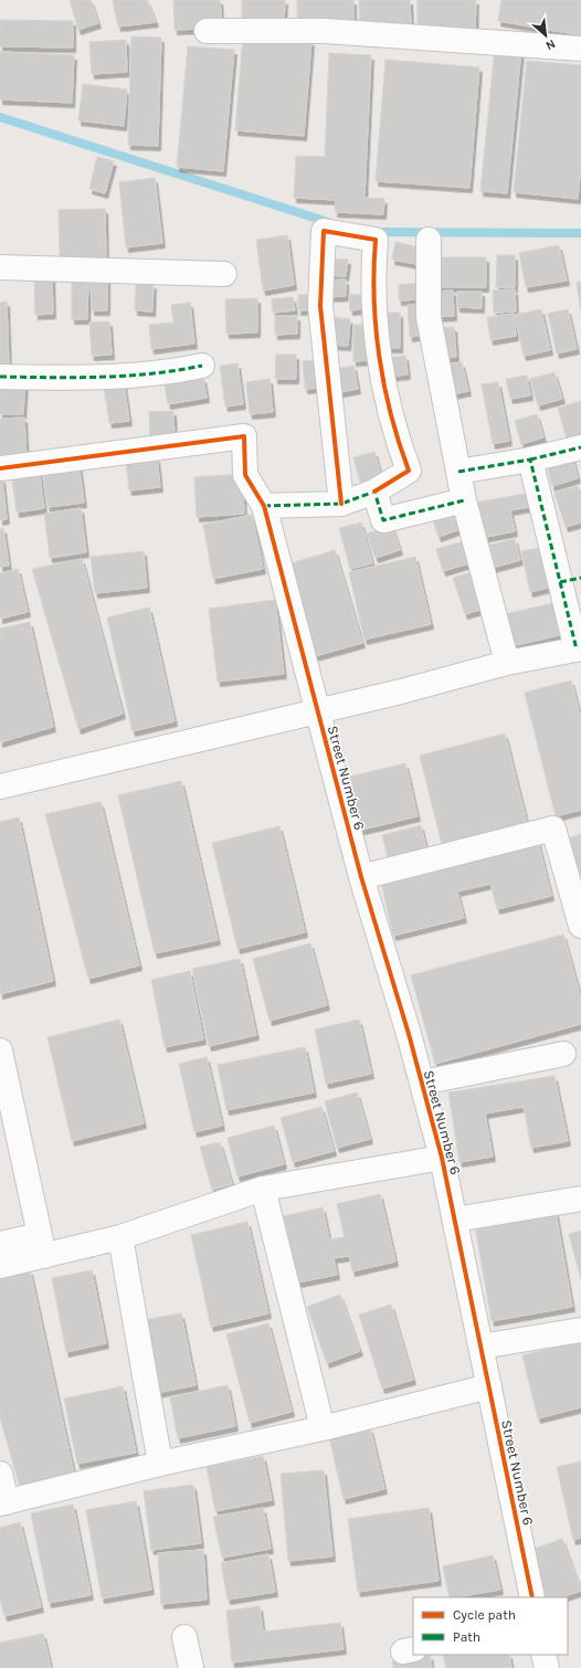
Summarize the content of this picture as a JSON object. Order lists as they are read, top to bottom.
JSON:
{
  "streets": {
    "street": ["Street Number 6"]
  },
  "legend": ["Cycle path", "Path"],
  "north": "bottom right"
}
